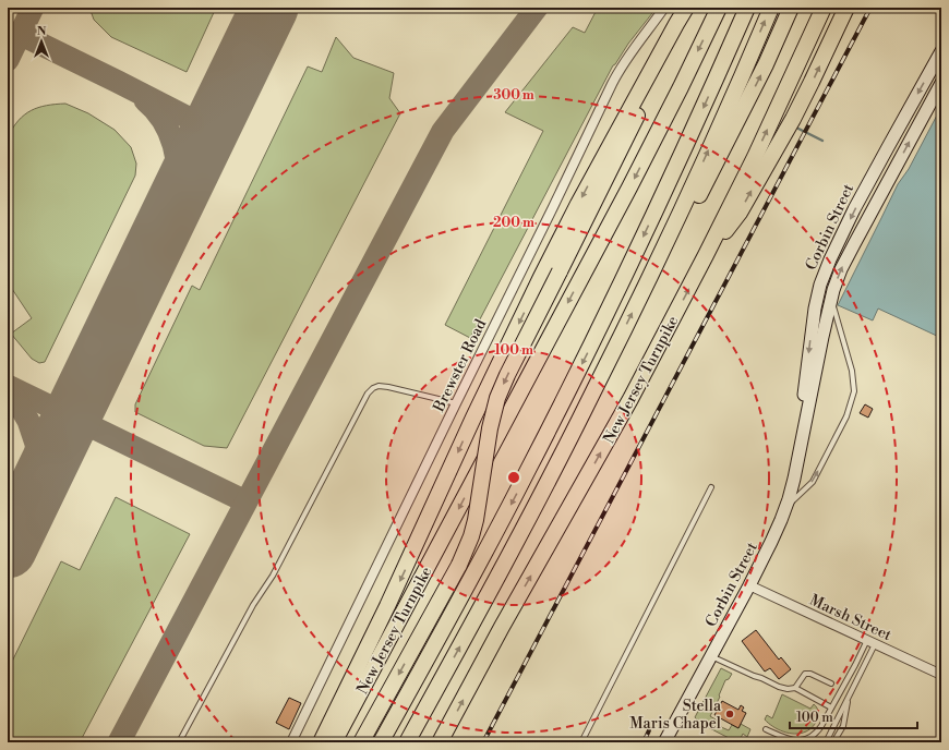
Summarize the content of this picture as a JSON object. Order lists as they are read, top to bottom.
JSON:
{
  "streets": {
    "highway": ["New Jersey Turnpike"],
    "main road": ["Corbin Street"],
    "street": ["Brewster Road", "Marsh Street"]
  },
  "crossings": [
    ["Corbin Street", "Marsh Street"]
  ],
  "places": ["Stella Maris Chapel"],
  "scale_bar": "100 m",
  "north": "top",
  "rings": ["300 m", "200 m", "100 m"]
}
